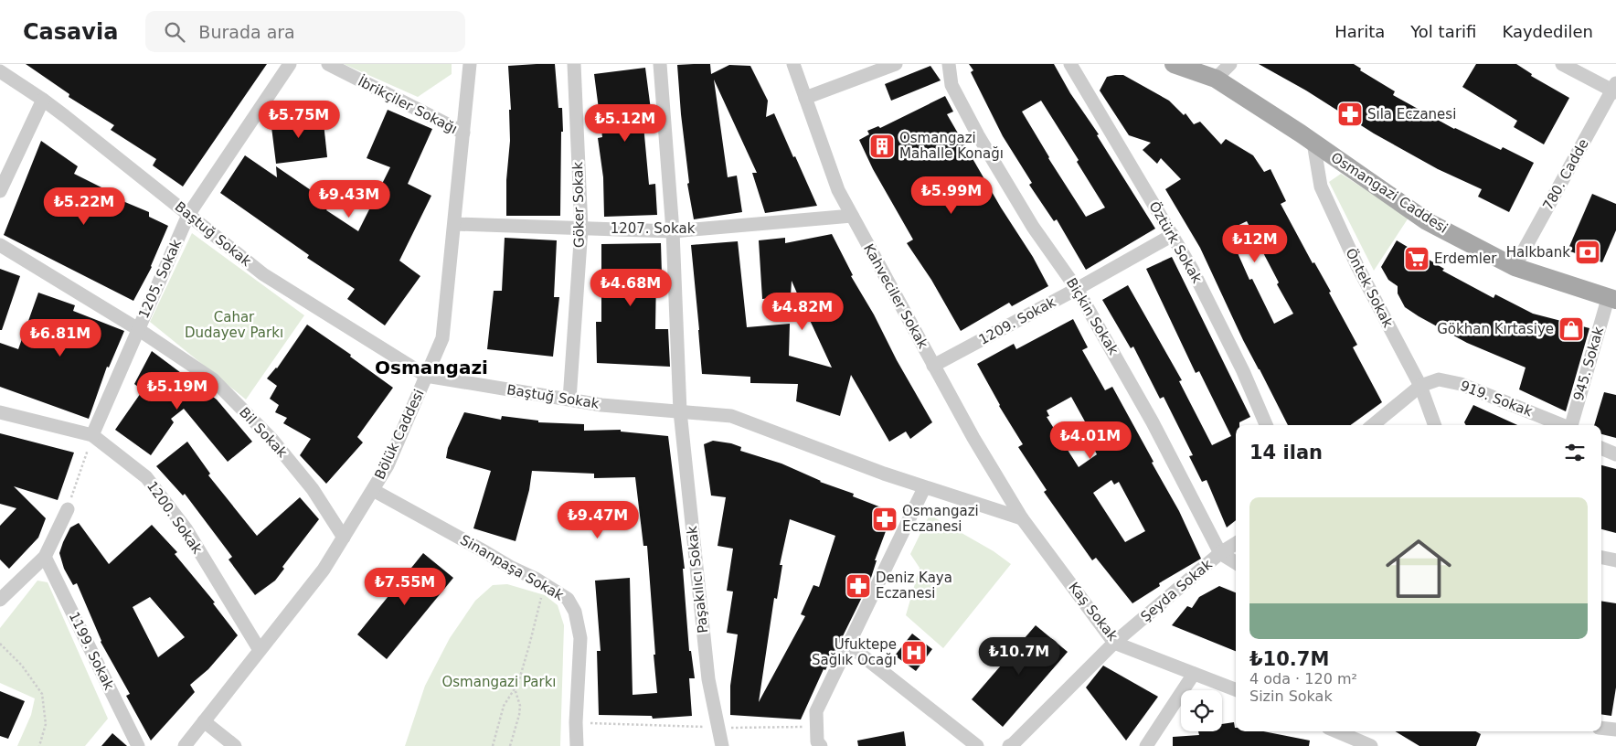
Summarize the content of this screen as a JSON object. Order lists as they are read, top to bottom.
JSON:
{
  "streets": {
    "main road": ["Osmangazi Caddesi"],
    "street": [
      "İbrikçiler Sokağı",
      "780. Cadde",
      "Göker Sokak",
      "1207. Sokak",
      "Baştuğ Sokak",
      "Öztürk Sokak",
      "1205. Sokak",
      "Öntek Sokak",
      "Kahveciler Sokak",
      "Biçkin Sokak",
      "1209. Sokak",
      "945. Sokak",
      "919. Sokak",
      "Bil Sokak",
      "Bölük Caddesi",
      "1200. Sokak",
      "Sinanpaşa Sokak",
      "Paşakılıcı Sokak",
      "Şeyda Sokak",
      "Kaş Sokak",
      "1199. Sokak"
    ]
  },
  "crossings": [
    ["İbrikçiler Sokağı", "Bölük Caddesi"],
    ["780. Cadde", "Osmangazi Caddesi"],
    ["Osmangazi Caddesi", "Öntek Sokak"],
    ["Osmangazi Caddesi", "945. Sokak"],
    ["Göker Sokak", "1207. Sokak"],
    ["Göker Sokak", "Baştuğ Sokak"],
    ["1207. Sokak", "Kahveciler Sokak"],
    ["1207. Sokak", "Bölük Caddesi"],
    ["1207. Sokak", "Paşakılıcı Sokak"],
    ["Baştuğ Sokak", "1205. Sokak"],
    ["Baştuğ Sokak", "Kahveciler Sokak"],
    ["Baştuğ Sokak", "Bölük Caddesi"],
    ["Baştuğ Sokak", "Paşakılıcı Sokak"],
    ["Baştuğ Sokak", "Kaş Sokak"],
    ["Öztürk Sokak", "1209. Sokak"],
    ["1205. Sokak", "Bil Sokak"],
    ["1205. Sokak", "1200. Sokak"],
    ["Öntek Sokak", "919. Sokak"],
    ["Kahveciler Sokak", "1209. Sokak"],
    ["Kahveciler Sokak", "Kaş Sokak"],
    ["Biçkin Sokak", "1209. Sokak"],
    ["Biçkin Sokak", "Şeyda Sokak"],
    ["Bil Sokak", "Bölük Caddesi"],
    ["Bölük Caddesi", "1200. Sokak"],
    ["Bölük Caddesi", "Sinanpaşa Sokak"],
    ["Şeyda Sokak", "Kaş Sokak"]
  ],
  "districts": ["Osmangazi"],
  "parks": ["Cahar Dudayev Parkı", "Osmangazi Parkı"],
  "places": {
    "pharmacy": ["Sıla Eczanesi", "Osmangazi Eczanesi", "Deniz Kaya Eczanesi"],
    "building": ["Osmangazi Mahalle Konağı"],
    "bank": ["Halkbank"],
    "supermarket": ["Erdemler"],
    "shop": ["Gökhan Kırtasiye"],
    "hospital": ["Ufuktepe Sağlık Ocağı"]
  },
  "page": {
    "header": "Casavia",
    "search": "Burada ara",
    "nav": ["Harita", "Yol tarifi", "Kaydedilen"],
    "price": [
      "₺5.75M",
      "₺5.12M",
      "₺5.99M",
      "₺9.43M",
      "₺5.22M",
      "₺12M",
      "₺4.68M",
      "₺4.82M",
      "₺6.81M",
      "₺5.19M",
      "₺4.01M",
      "₺9.47M",
      "₺7.55M",
      "₺10.7M"
    ],
    "heading": "14 ilan",
    "list": [
      {
        "name": "₺10.7M",
        "note": "4 oda · 120 m² · Sizin Sokak"
      }
    ]
  }
}
